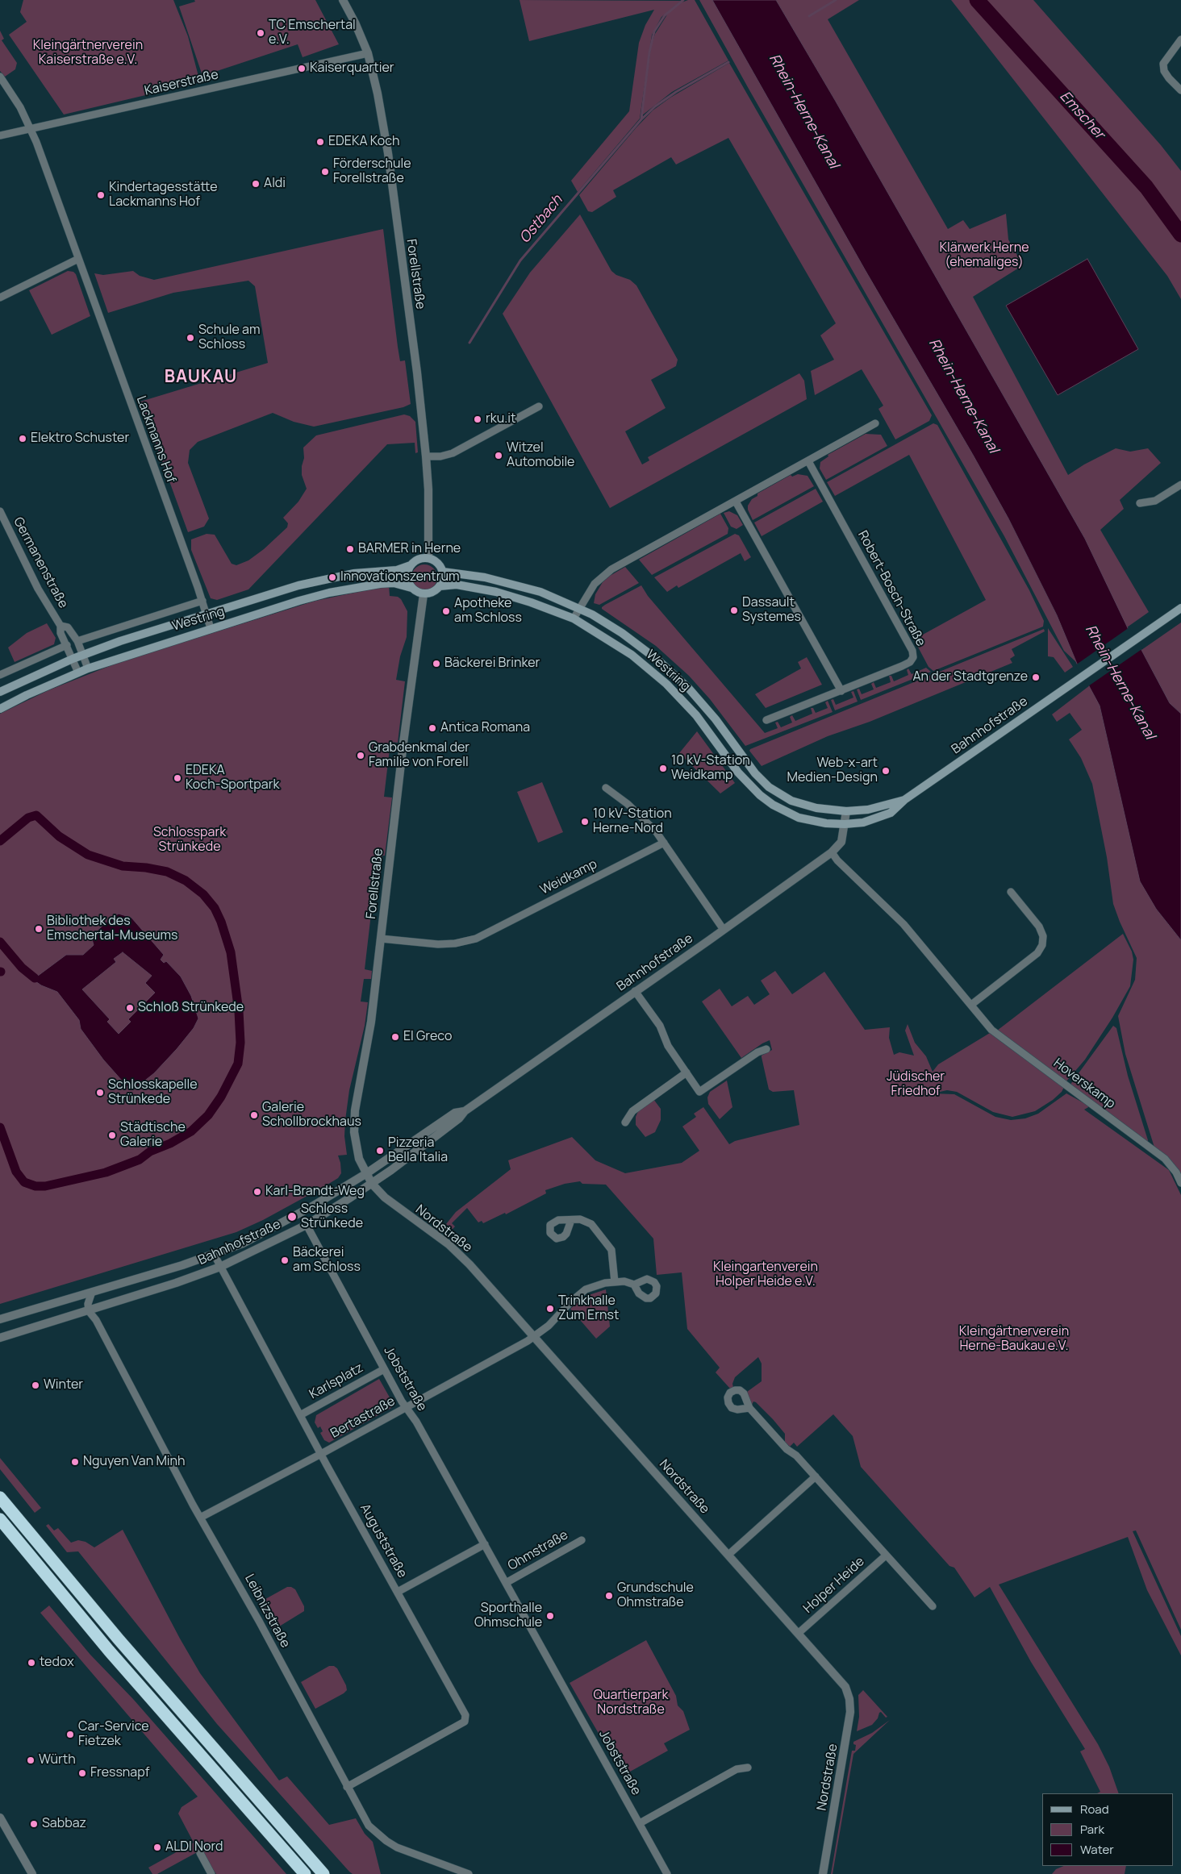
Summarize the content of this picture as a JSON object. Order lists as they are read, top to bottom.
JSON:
{
  "streets": {
    "main road": ["Westring", "Bahnhofstraße"],
    "street": [
      "Kaiserstraße",
      "Forellstraße",
      "Lackmanns Hof",
      "Germanenstraße",
      "Robert-Bosch-Straße",
      "Weidkamp",
      "Hoverskamp",
      "Nordstraße",
      "Jobststraße",
      "Karlsplatz",
      "Bertastraße",
      "Auguststraße",
      "Ohmstraße",
      "Holper Heide",
      "Leibnizstraße"
    ]
  },
  "crossings": [
    ["Kaiserstraße", "Forellstraße"],
    ["Kaiserstraße", "Lackmanns Hof"],
    ["Forellstraße", "Westring"],
    ["Forellstraße", "Bahnhofstraße"],
    ["Forellstraße", "Weidkamp"],
    ["Forellstraße", "Nordstraße"],
    ["Lackmanns Hof", "Westring"],
    ["Germanenstraße", "Westring"],
    ["Westring", "Bahnhofstraße"],
    ["Bahnhofstraße", "Hoverskamp"],
    ["Bahnhofstraße", "Nordstraße"],
    ["Bahnhofstraße", "Jobststraße"],
    ["Bahnhofstraße", "Auguststraße"],
    ["Bahnhofstraße", "Leibnizstraße"],
    ["Nordstraße", "Bertastraße"],
    ["Nordstraße", "Holper Heide"],
    ["Jobststraße", "Karlsplatz"],
    ["Jobststraße", "Bertastraße"],
    ["Jobststraße", "Ohmstraße"],
    ["Karlsplatz", "Auguststraße"],
    ["Bertastraße", "Auguststraße"],
    ["Bertastraße", "Leibnizstraße"],
    ["Auguststraße", "Leibnizstraße"]
  ],
  "districts": ["BAUKAU"],
  "water": ["Rhein-Herne-Kanal", "Emscher", "Ostbach"],
  "parks": [
    "Kleingärtnerverein Kaiserstraße e.V.",
    "Klärwerk Herne (ehemaliges)",
    "Schlosspark Strünkede",
    "Jüdischer Friedhof",
    "Kleingartenverein Holper Heide e.V.",
    "Kleingärtnerverein Herne-Baukau e.V.",
    "Quartierpark Nordstraße"
  ],
  "places": [
    "TC Emschertal e.V.",
    "Kaiserquartier",
    "EDEKA Koch",
    "Förderschule Forellstraße",
    "Aldi",
    "Kindertagesstätte Lackmanns Hof",
    "Schule am Schloss",
    "rku.it",
    "Elektro Schuster",
    "Witzel Automobile",
    "BARMER in Herne",
    "Innovationszentrum",
    "Dassault Systemes",
    "Apotheke am Schloss",
    "Bäckerei Brinker",
    "An der Stadtgrenze",
    "Antica Romana",
    "Grabdenkmal der Familie von Forell",
    "10 kV-Station Weidkamp",
    "Web-x-art Medien-Design",
    "EDEKA Koch-Sportpark",
    "10 kV-Station Herne-Nord",
    "Bibliothek des Emschertal-Museums",
    "Schloß Strünkede",
    "El Greco",
    "Schlosskapelle Strünkede",
    "Galerie Schollbrockhaus",
    "Städtische Galerie",
    "Pizzeria Bella Italia",
    "Karl-Brandt-Weg",
    "Schloss Strünkede",
    "Bäckerei am Schloss",
    "Trinkhalle Zum Ernst",
    "Winter",
    "Nguyen Van Minh",
    "Grundschule Ohmstraße",
    "Sporthalle Ohmschule",
    "tedox",
    "Car-Service Fietzek",
    "Würth",
    "Fressnapf",
    "Sabbaz",
    "ALDI Nord"
  ],
  "legend": ["Road", "Park", "Water"]
}
